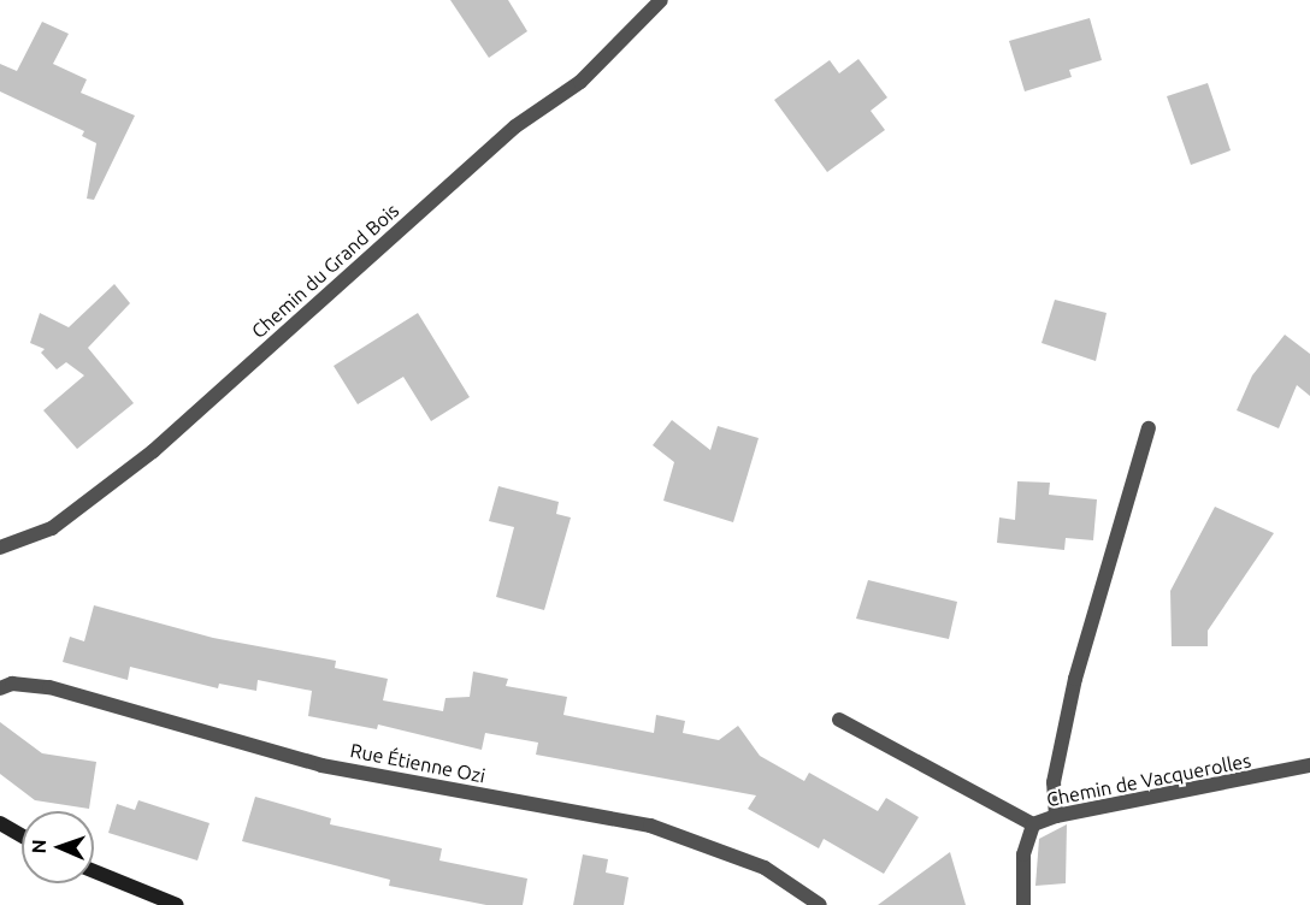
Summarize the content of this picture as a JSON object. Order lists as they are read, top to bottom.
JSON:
{
  "streets": {
    "street": ["Chemin du Grand Bois", "Rue Étienne Ozi", "Chemin de Vacquerolles"]
  },
  "north": "left"
}
